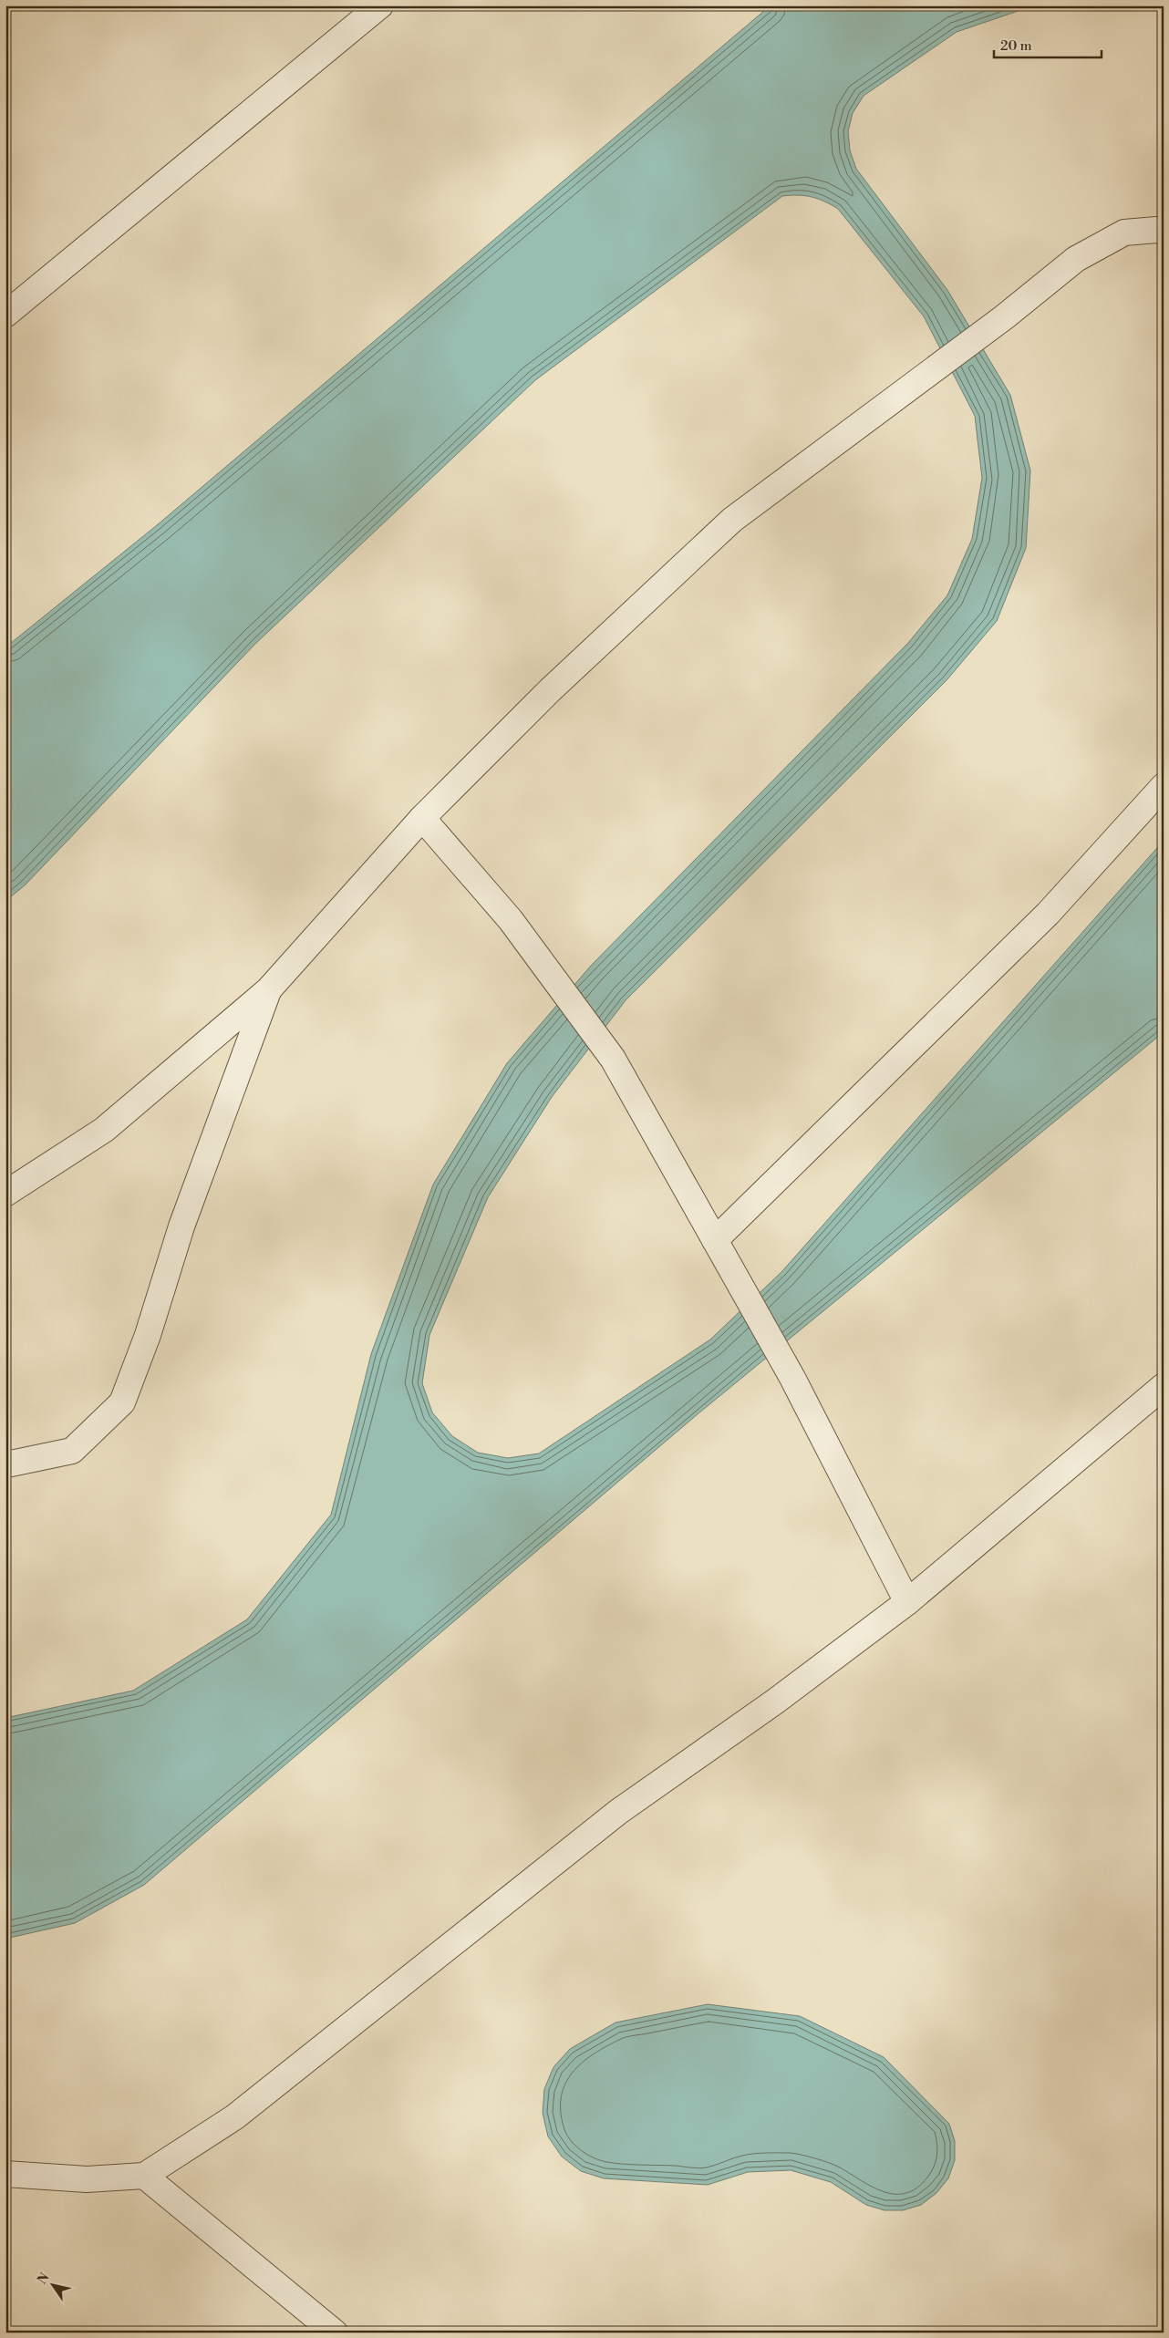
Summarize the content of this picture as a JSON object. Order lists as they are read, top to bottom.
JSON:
{
  "scale_bar": "20 m",
  "north": "top left"
}
